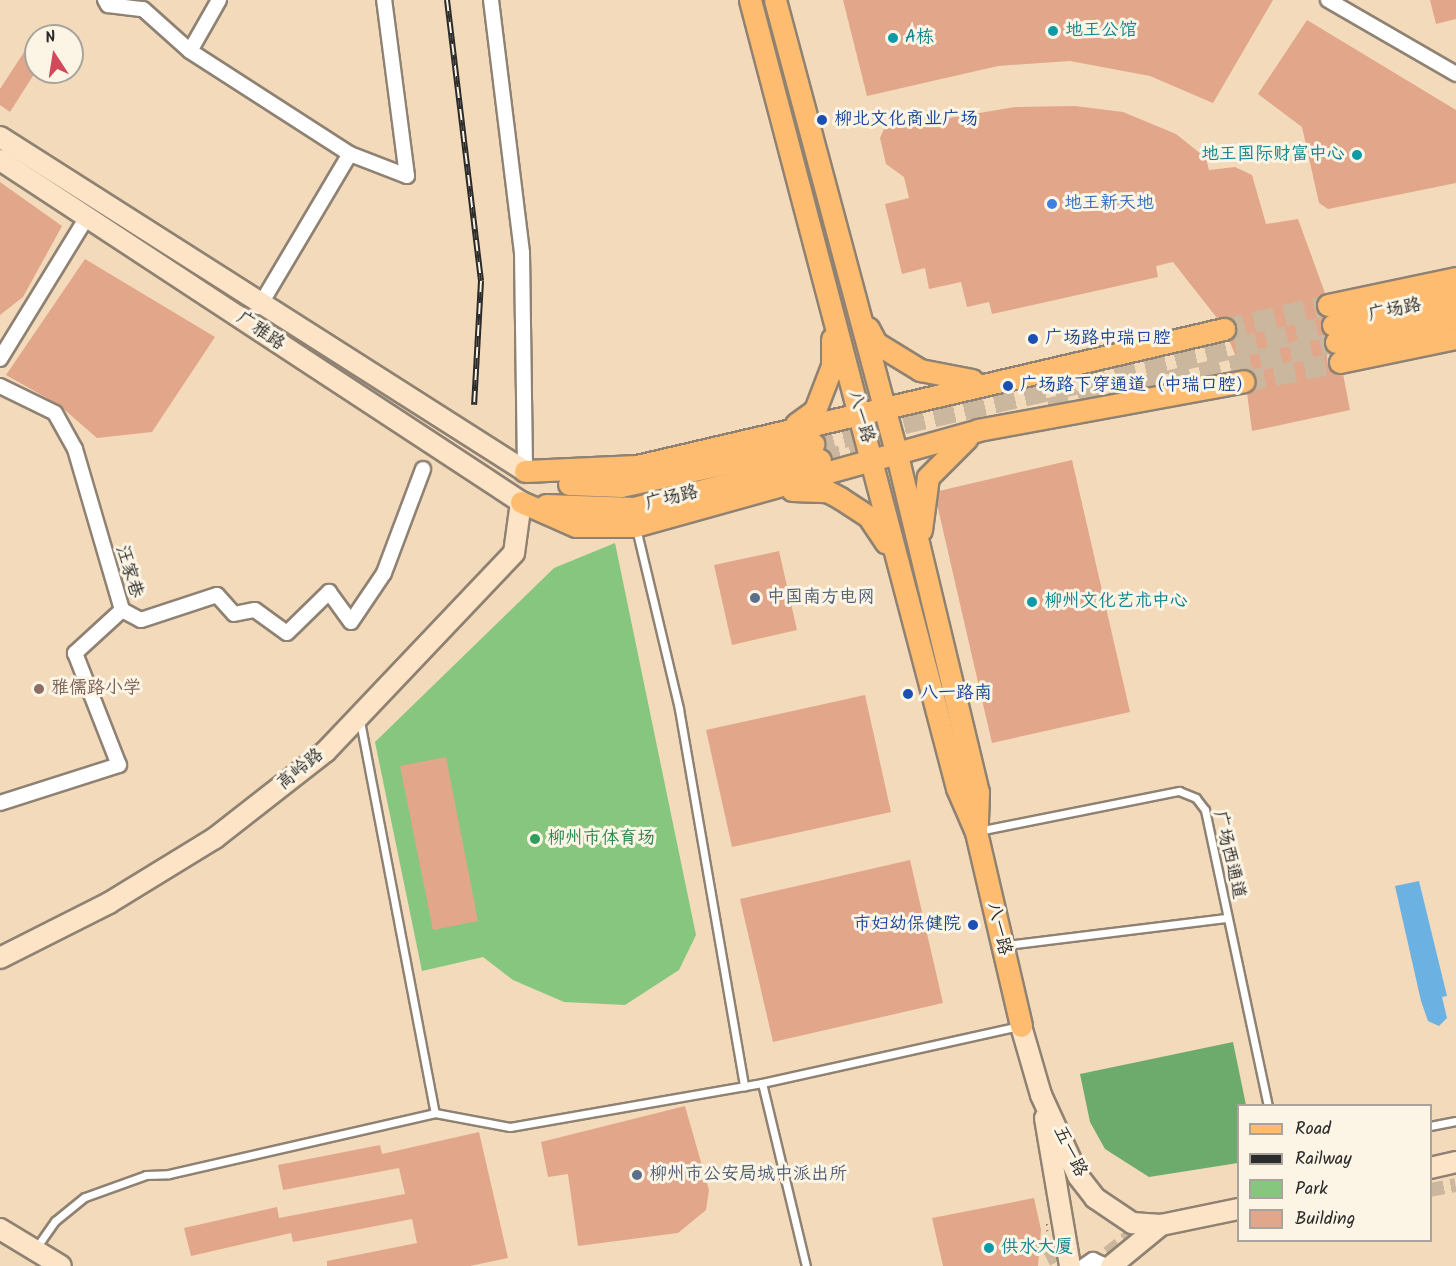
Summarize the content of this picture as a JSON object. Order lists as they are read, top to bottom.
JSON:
{
  "streets": {
    "main road": [
      "广场路",
      "广雅路",
      "八一路",
      "高岭路",
      "五一路"
    ],
    "street": ["汪家巷"],
    "lane": ["广场西通道"]
  },
  "crossings": [
    ["广场路", "广雅路"],
    ["广场路", "高岭路"],
    ["广雅路", "高岭路"],
    ["八一路", "广场西通道"],
    ["八一路", "五一路"]
  ],
  "places": [
    "地王公馆",
    "A栋",
    "柳北文化商业广场",
    "地王国际财富中心",
    "地王新天地",
    "广场路中瑞口腔",
    "广场路下穿通道（中瑞口腔）",
    "中国南方电网",
    "柳州文化艺术中心",
    "雅儒路小学",
    "八一路南",
    "柳州市体育场",
    "市妇幼保健院",
    "柳州市公安局城中派出所",
    "供水大厦"
  ],
  "legend": [
    "Road",
    "Railway",
    "Park",
    "Building"
  ],
  "north": "top"
}
